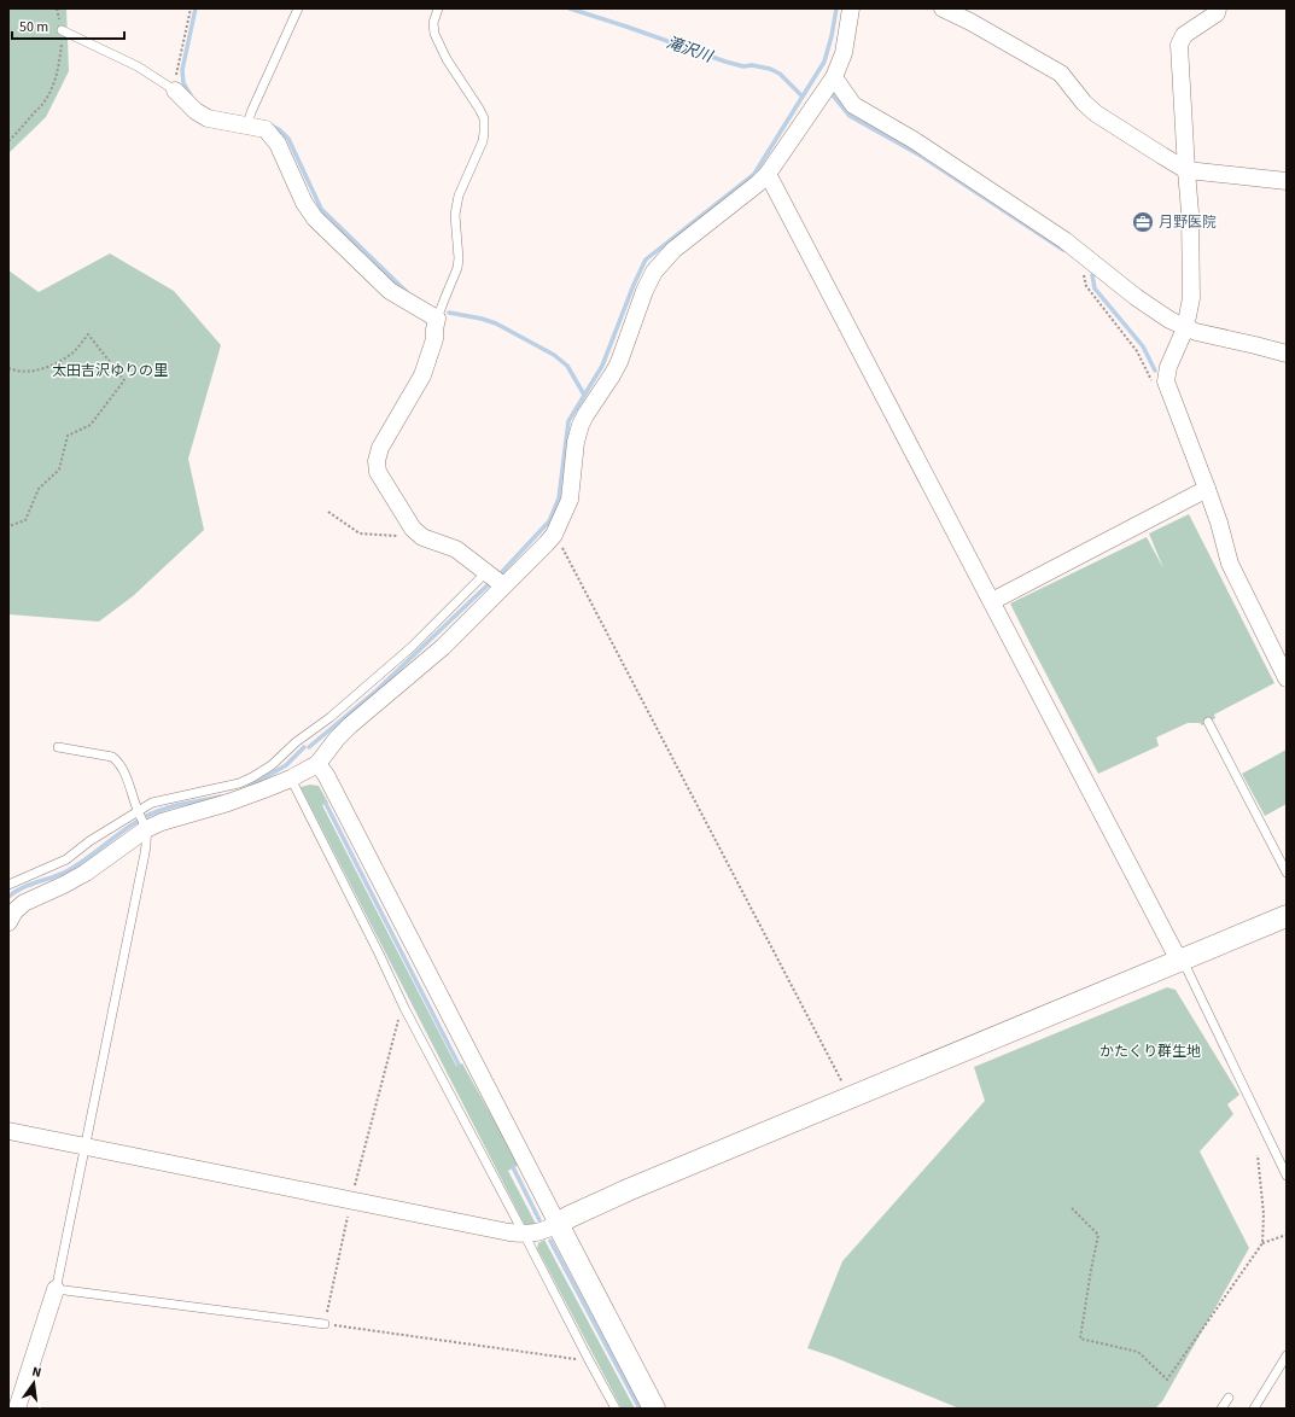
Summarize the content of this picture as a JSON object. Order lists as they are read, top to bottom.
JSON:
{
  "water": ["滝沢川"],
  "parks": ["太田吉沢ゆりの里", "かたくり群生地"],
  "places": {
    "office": ["月野医院"]
  },
  "scale_bar": "50 m",
  "north": "top"
}
